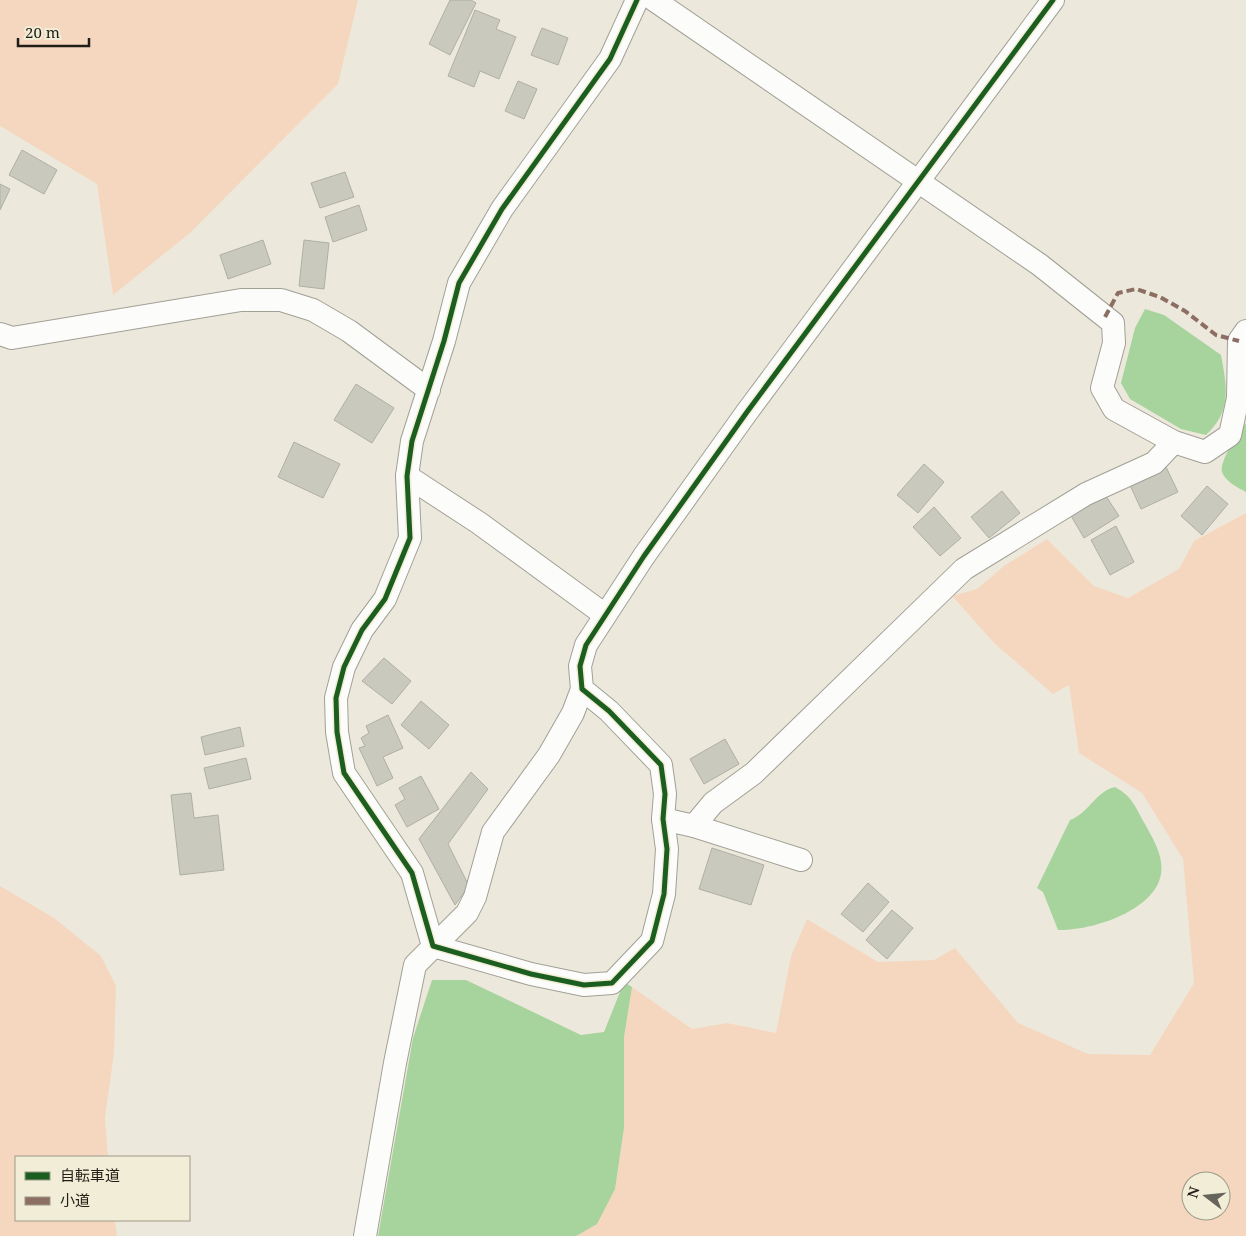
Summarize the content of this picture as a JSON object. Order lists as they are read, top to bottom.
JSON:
{
  "legend": ["自転車道", "小道"],
  "scale_bar": "20 m",
  "north": "left"
}
